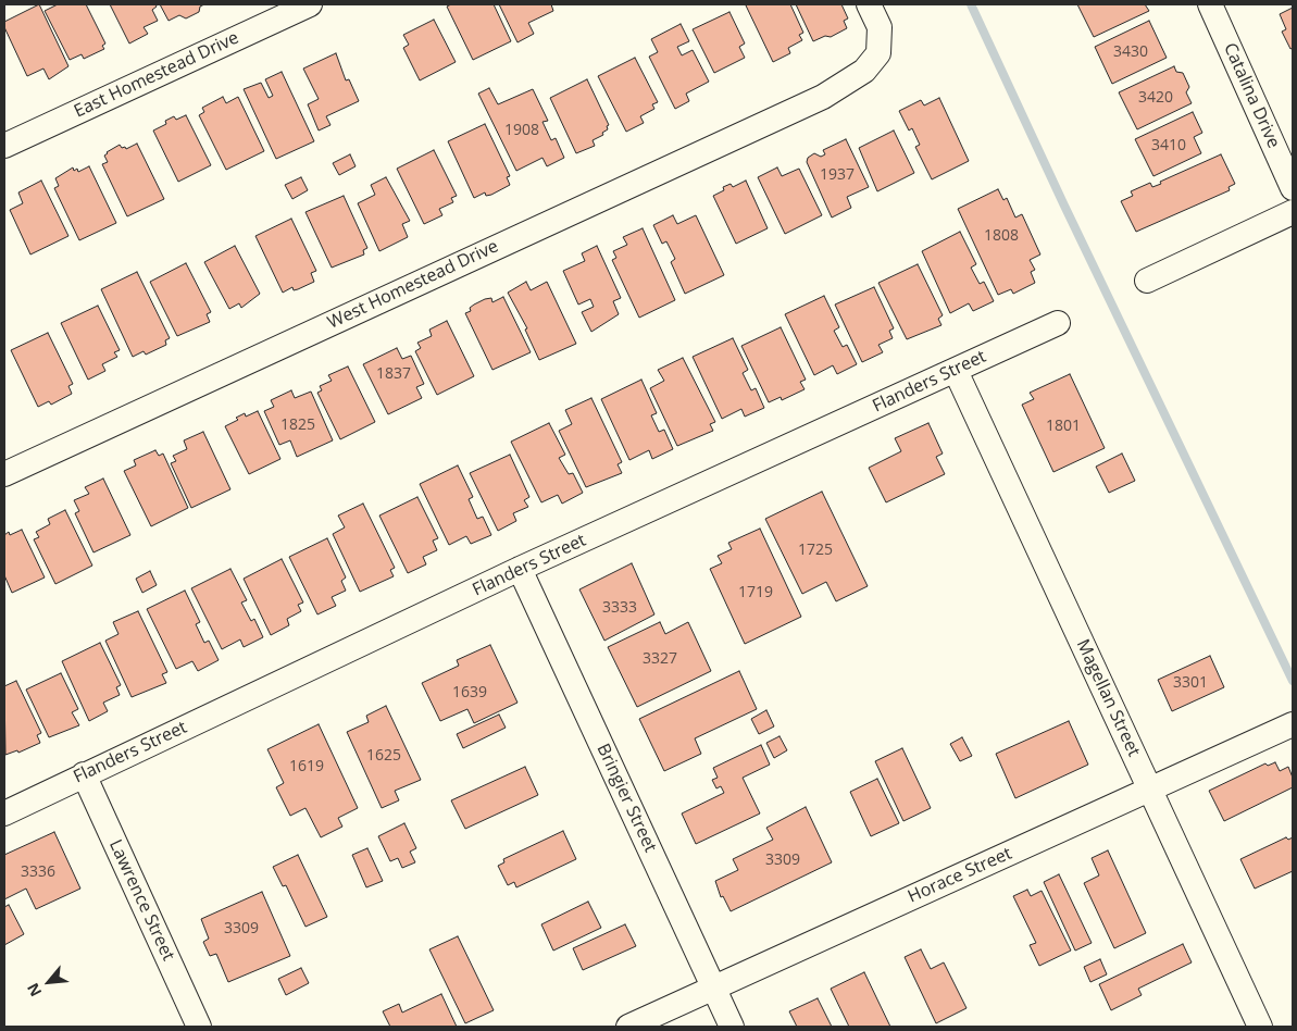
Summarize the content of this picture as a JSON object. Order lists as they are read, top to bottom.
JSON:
{
  "streets": {
    "street": [
      "East Homestead Drive",
      "Catalina Drive",
      "West Homestead Drive",
      "Flanders Street",
      "Magellan Street",
      "Bringier Street",
      "Horace Street",
      "Lawrence Street"
    ]
  },
  "crossings": [
    ["Flanders Street", "Magellan Street"],
    ["Flanders Street", "Bringier Street"],
    ["Flanders Street", "Lawrence Street"],
    ["Magellan Street", "Horace Street"],
    ["Bringier Street", "Horace Street"]
  ],
  "house_numbers": [
    "3430",
    "3420",
    "1908",
    "3410",
    "1937",
    "1808",
    "1837",
    "1825",
    "1801",
    "1725",
    "1719",
    "3333",
    "3327",
    "3301",
    "1639",
    "1625",
    "1619",
    "3309",
    "3336",
    "3309"
  ],
  "north": "bottom left"
}
